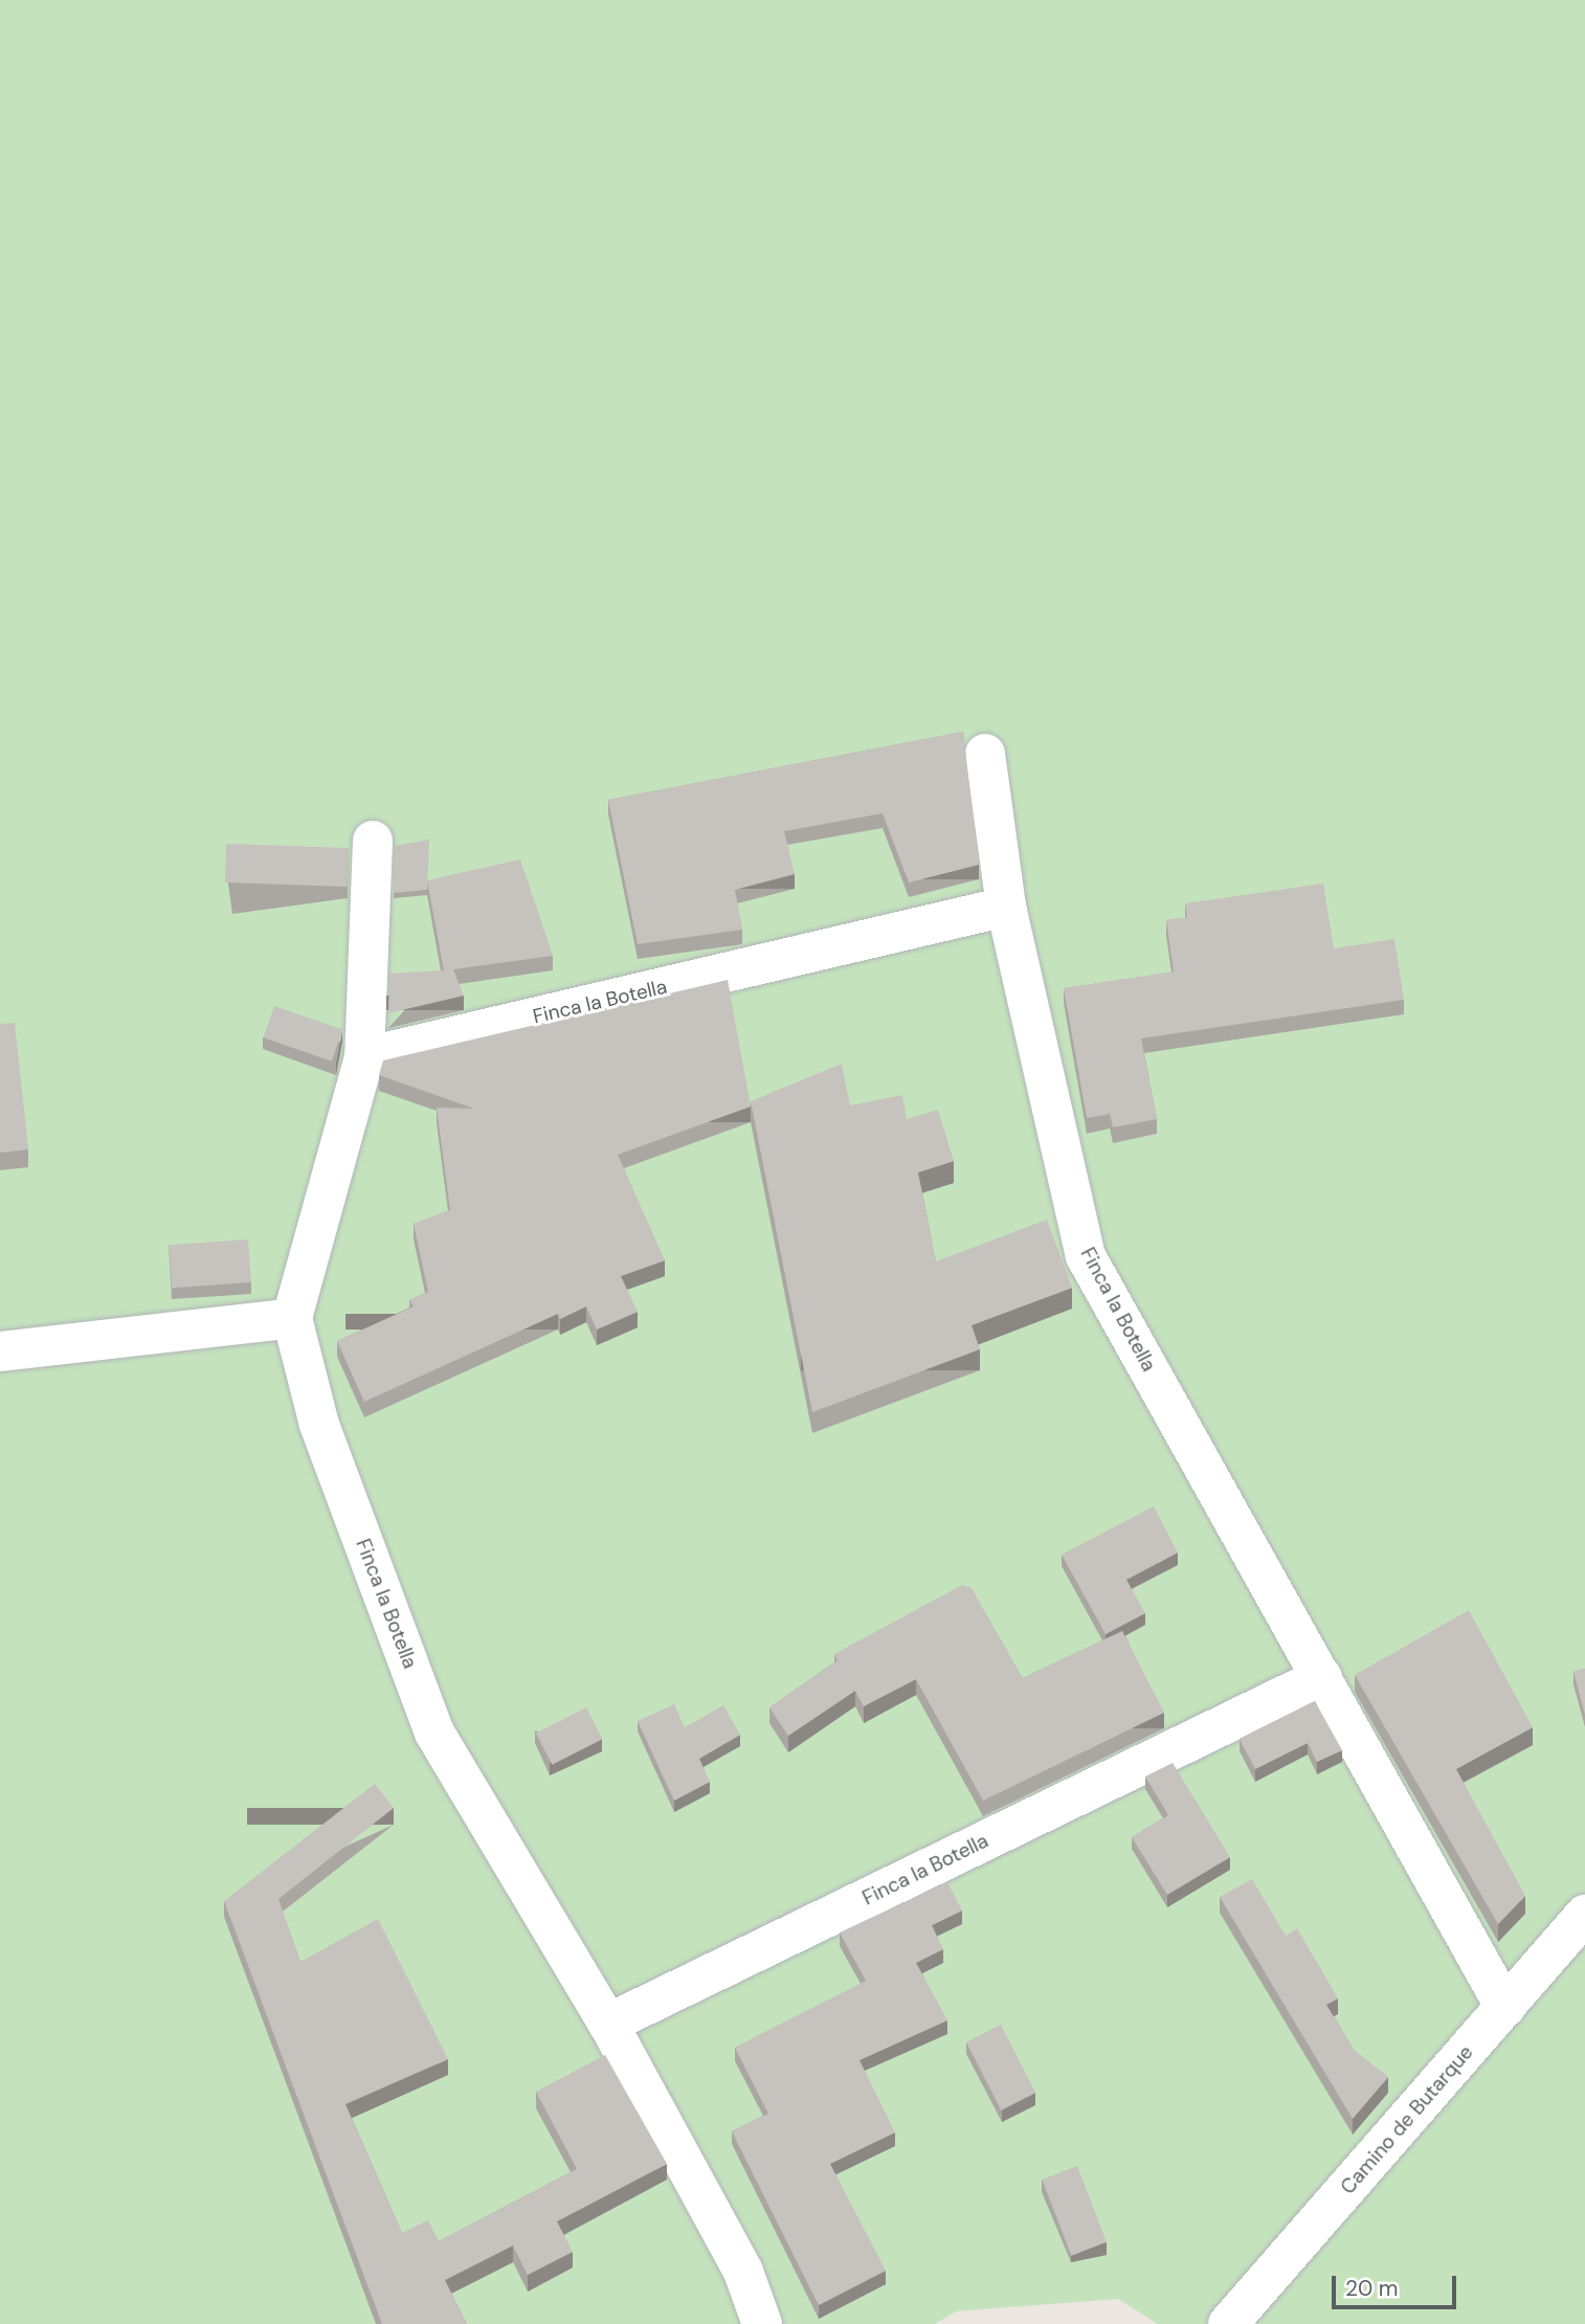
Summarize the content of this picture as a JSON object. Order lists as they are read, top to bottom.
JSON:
{
  "streets": {
    "street": ["Finca la Botella", "Camino de Butarque"]
  },
  "crossings": [
    ["Finca la Botella", "Camino de Butarque"]
  ],
  "scale_bar": "20 m"
}
